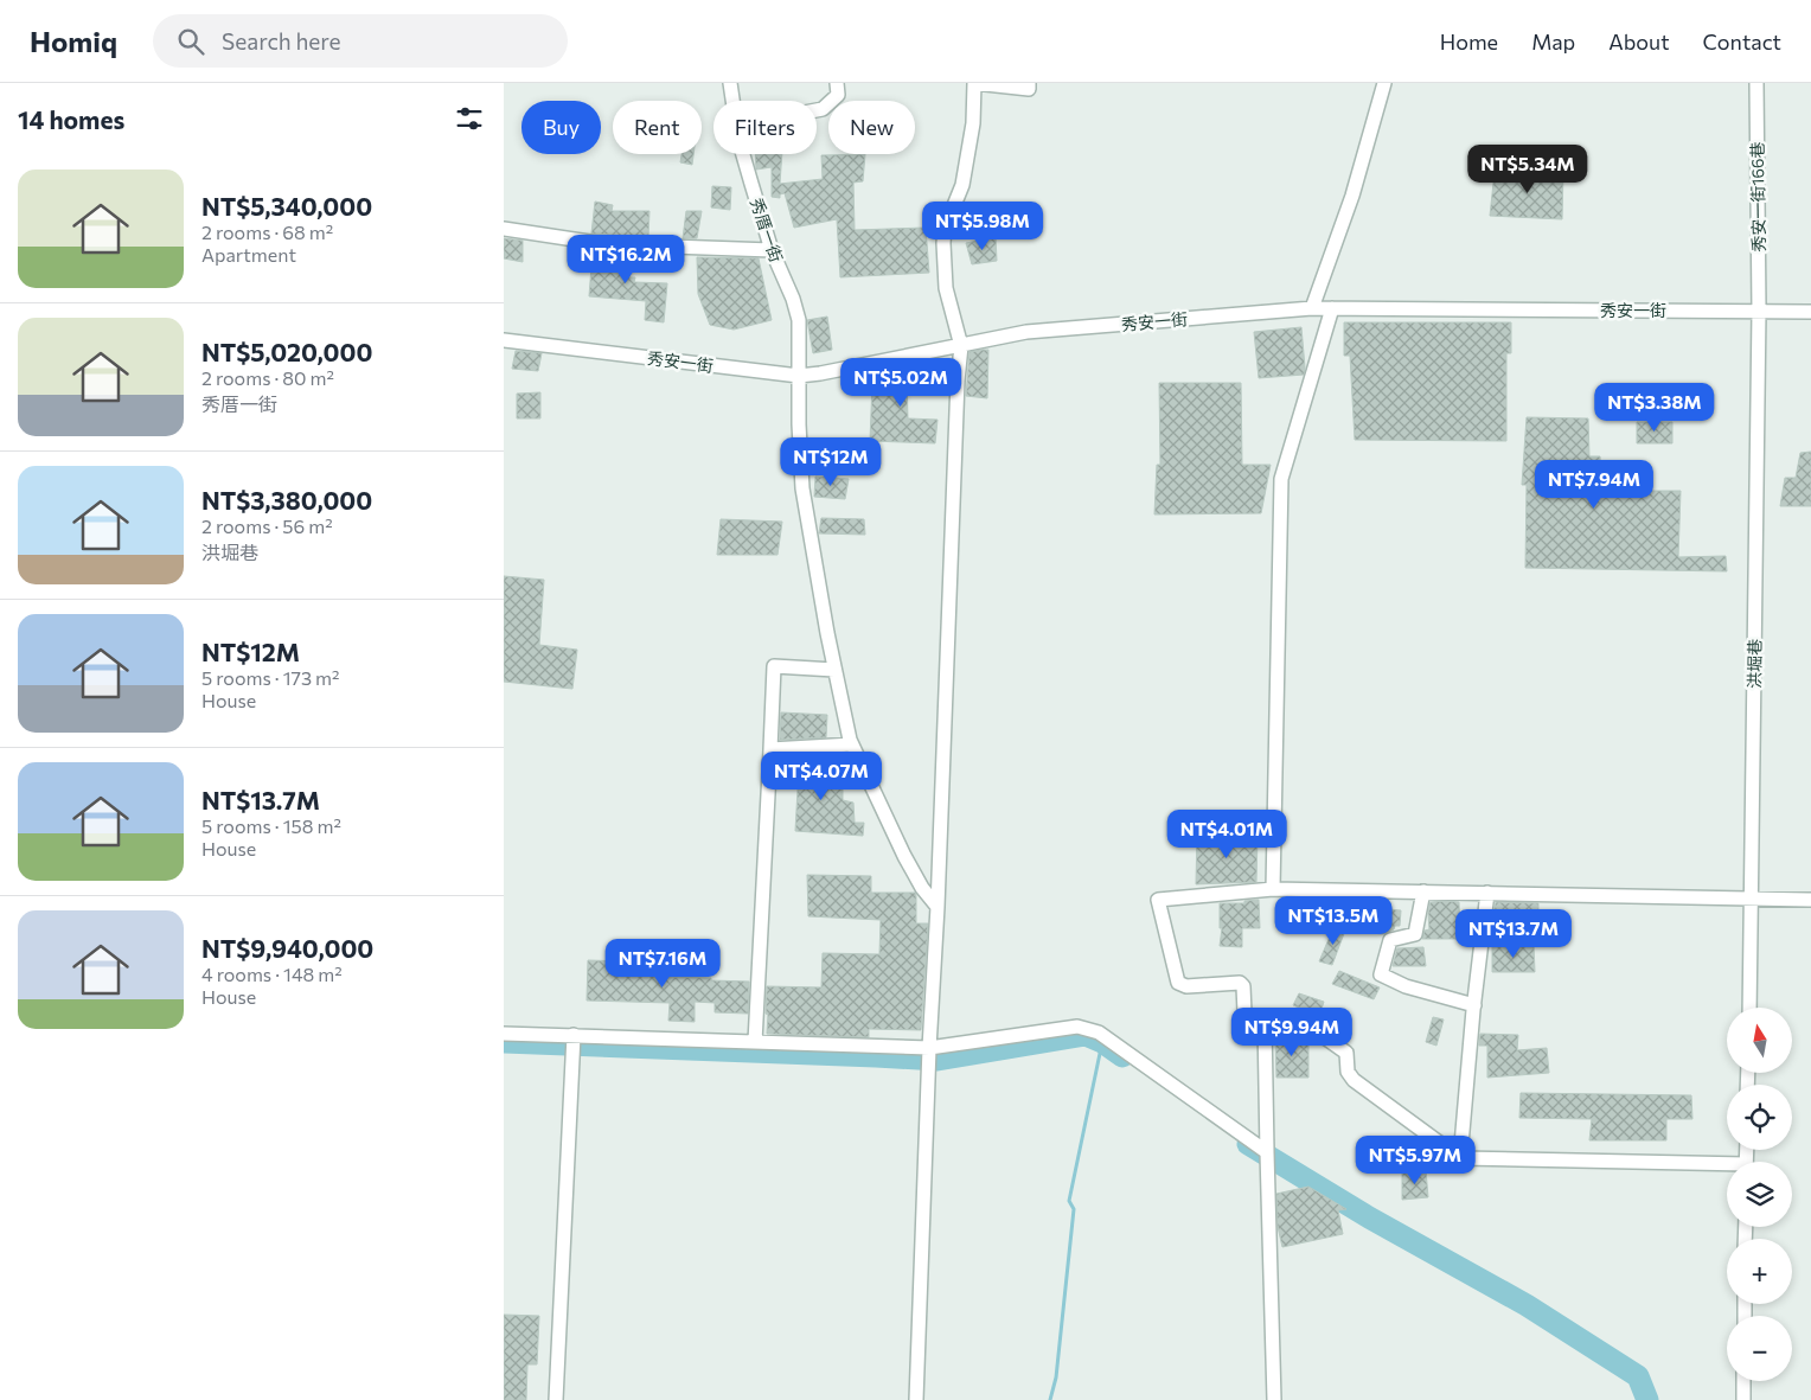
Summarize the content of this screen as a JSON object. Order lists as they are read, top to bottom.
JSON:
{
  "streets": {
    "street": [
      "秀安一街166巷",
      "秀厝一街",
      "秀安一街",
      "洪堀巷"
    ]
  },
  "crossings": [
    ["秀安一街166巷", "秀安一街"],
    ["秀安一街166巷", "洪堀巷"],
    ["秀厝一街", "秀安一街"],
    ["秀安一街", "洪堀巷"]
  ],
  "north": "top",
  "page": {
    "header": "Homiq",
    "search": "Search here",
    "nav": [
      "Home",
      "Map",
      "About",
      "Contact"
    ],
    "heading": "14 homes",
    "chip": [
      "Buy",
      "Rent",
      "Filters",
      "New"
    ],
    "price": [
      "NT$5.34M",
      "NT$5.98M",
      "NT$16.2M",
      "NT$5.02M",
      "NT$3.38M",
      "NT$12M",
      "NT$7.94M",
      "NT$4.07M",
      "NT$4.01M",
      "NT$13.5M",
      "NT$13.7M",
      "NT$7.16M",
      "NT$9.94M",
      "NT$5.97M"
    ],
    "list": [
      {
        "name": "NT$5,340,000",
        "note": "2 rooms · 68 m² · Apartment"
      },
      {
        "name": "NT$5,020,000",
        "note": "2 rooms · 80 m² · 秀厝一街"
      },
      {
        "name": "NT$3,380,000",
        "note": "2 rooms · 56 m² · 洪堀巷"
      },
      {
        "name": "NT$12M",
        "note": "5 rooms · 173 m² · House"
      },
      {
        "name": "NT$13.7M",
        "note": "5 rooms · 158 m² · House"
      },
      {
        "name": "NT$9,940,000",
        "note": "4 rooms · 148 m² · House"
      }
    ],
    "map_buttons": ["+", "−"]
  }
}
